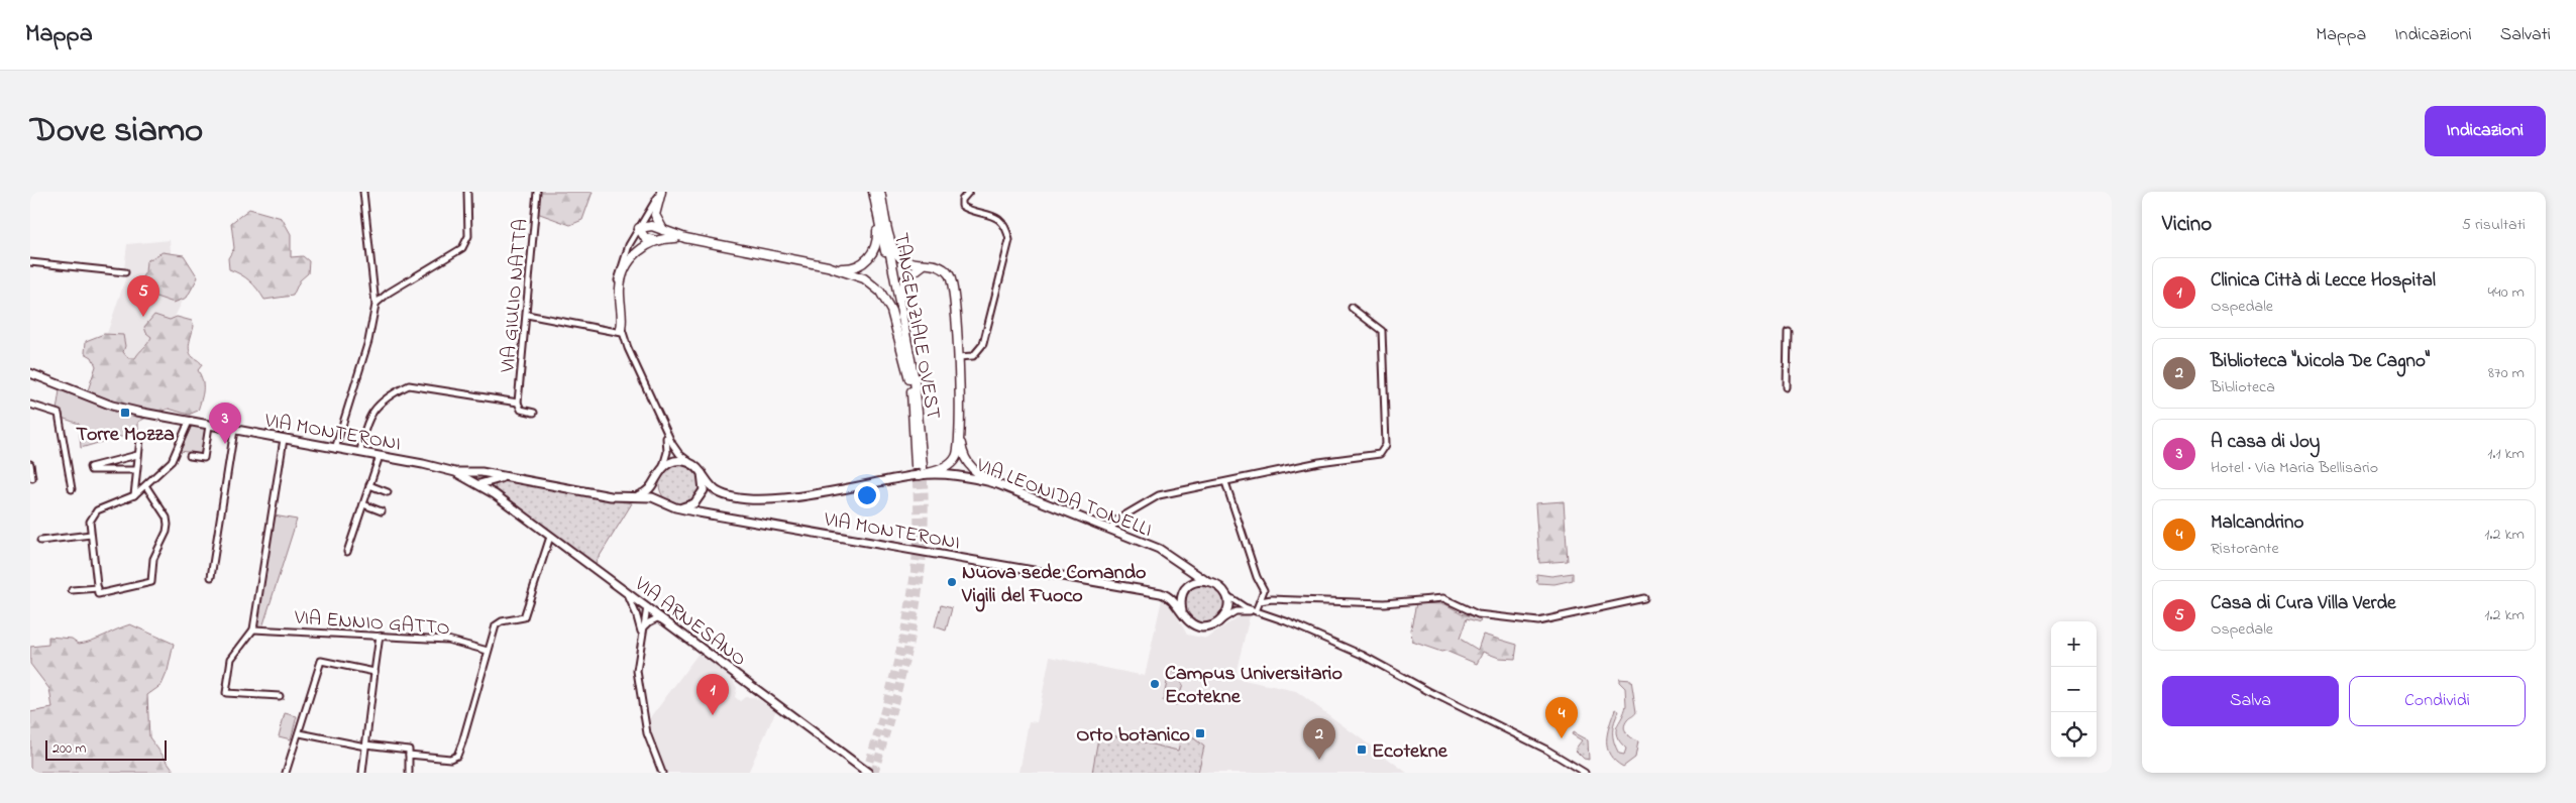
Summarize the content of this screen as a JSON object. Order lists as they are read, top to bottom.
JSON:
{
  "streets": {
    "highway": ["TANGENZIALE OVEST"],
    "main road": ["VIA MONTERONI", "VIA LEONIDA TONELLI", "VIA ARNESANO"],
    "street": ["VIA GIULIO NATTA", "VIA ENNIO GATTO"]
  },
  "crossings": [
    ["VIA MONTERONI", "VIA LEONIDA TONELLI"],
    ["VIA MONTERONI", "VIA ARNESANO"]
  ],
  "places": {
    "transit": ["Torre Mozza", "Orto botanico", "Ecotekne"],
    "other": ["Nuova sede Comando Vigili del Fuoco", "Campus Universitario Ecotekne"]
  },
  "scale_bar": "200 m",
  "page": {
    "header": "Mappa",
    "nav": ["Mappa", "Indicazioni", "Salvati"],
    "title": "Dove siamo",
    "buttons": [
      "Indicazioni",
      ["Salva", "Condividi"]
    ],
    "heading": ["Vicino", "5 risultati"],
    "list": [
      {
        "mark": "1",
        "name": "Clinica Città di Lecce Hospital",
        "note": "Ospedale",
        "value": "440 m"
      },
      {
        "mark": "2",
        "name": "Biblioteca \"Nicola De Cagno\"",
        "note": "Biblioteca",
        "value": "870 m"
      },
      {
        "mark": "3",
        "name": "A casa di Joy",
        "note": "Hotel · Via Maria Bellisario",
        "value": "1.1 km"
      },
      {
        "mark": "4",
        "name": "Malcandrino",
        "note": "Ristorante",
        "value": "1.2 km"
      },
      {
        "mark": "5",
        "name": "Casa di Cura Villa Verde",
        "note": "Ospedale",
        "value": "1.2 km"
      }
    ],
    "pins": [
      "5",
      "3",
      "1",
      "4",
      "2"
    ],
    "map_buttons": ["+", "−"],
    "scale": "200 m"
  }
}
